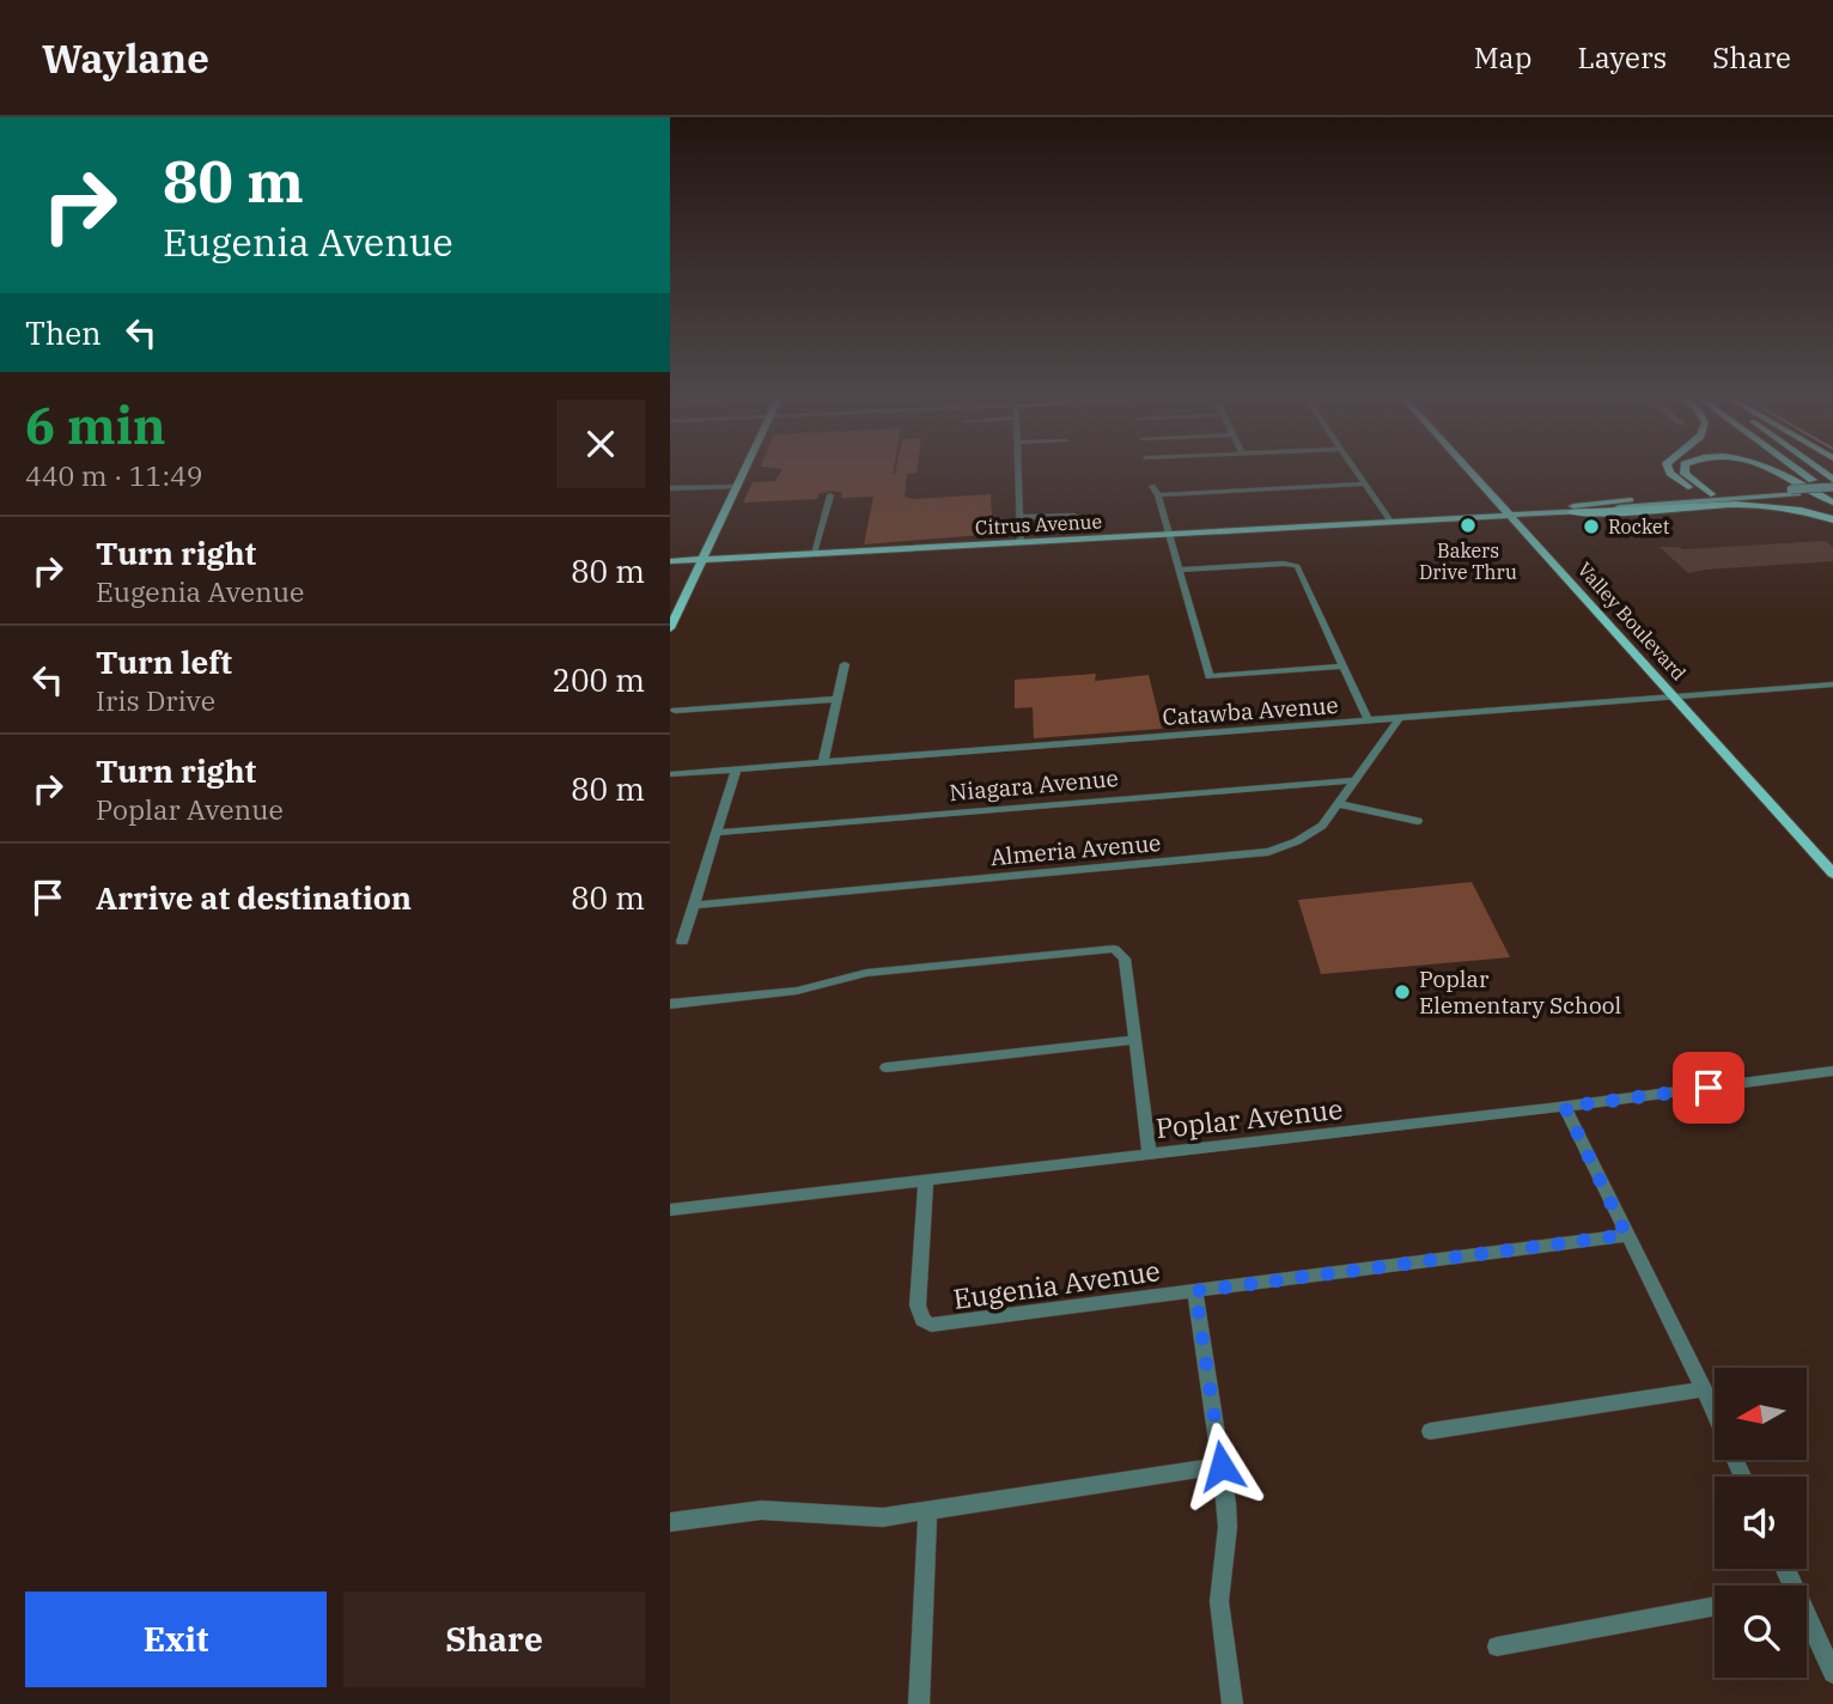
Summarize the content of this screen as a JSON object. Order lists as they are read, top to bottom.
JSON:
{
  "streets": {
    "main road": ["Citrus Avenue", "Valley Boulevard"],
    "street": [
      "Catawba Avenue",
      "Niagara Avenue",
      "Almeria Avenue",
      "Poplar Avenue",
      "Eugenia Avenue"
    ]
  },
  "crossings": [
    ["Citrus Avenue", "Valley Boulevard"],
    ["Valley Boulevard", "Catawba Avenue"],
    ["Catawba Avenue", "Almeria Avenue"],
    ["Niagara Avenue", "Almeria Avenue"],
    ["Poplar Avenue", "Eugenia Avenue"]
  ],
  "places": ["Bakers Drive Thru", "Rocket", "Poplar Elementary School"],
  "north": "left",
  "page": {
    "header": "Waylane",
    "nav": ["Map", "Layers", "Share"],
    "turn": ["80 m", "Eugenia Avenue"],
    "then": "Then",
    "heading": ["6 min", "440 m · 11:49"],
    "list": [
      {
        "name": "Turn right",
        "note": "Eugenia Avenue",
        "value": "80 m"
      },
      {
        "name": "Turn left",
        "note": "Iris Drive",
        "value": "200 m"
      },
      {
        "name": "Turn right",
        "note": "Poplar Avenue",
        "value": "80 m"
      },
      {
        "name": "Arrive at destination",
        "value": "80 m"
      }
    ],
    "buttons": ["Exit", "Share"]
  }
}
